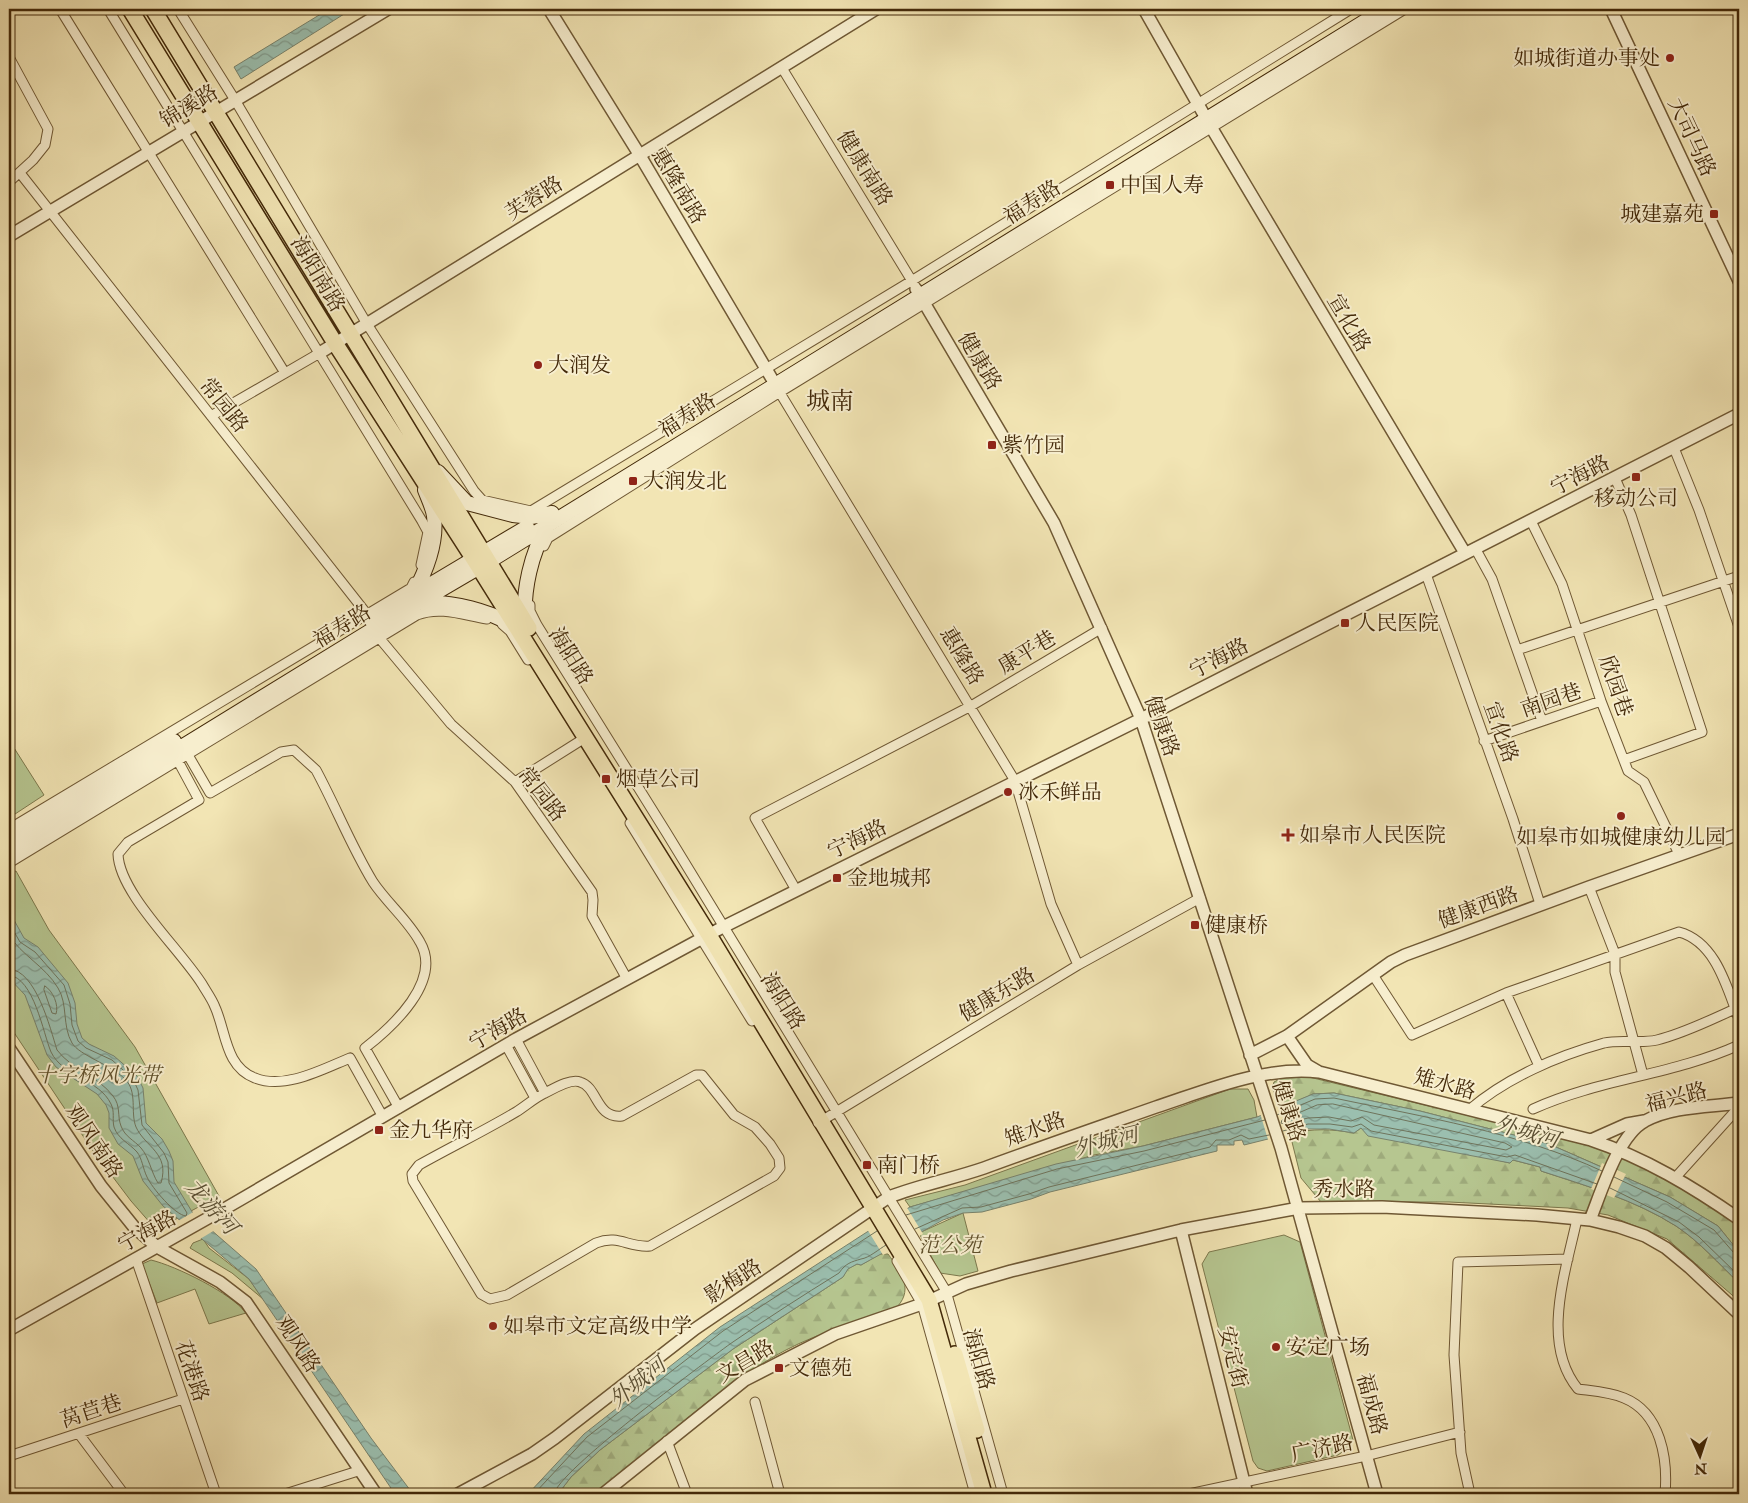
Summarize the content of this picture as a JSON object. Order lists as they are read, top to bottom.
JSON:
{
  "streets": {
    "main road": ["福寿路", "海阳南路", "海阳路"],
    "street": [
      "锦溪路",
      "大司马路",
      "健康南路",
      "惠隆南路",
      "芙蓉路",
      "宣化路",
      "健康路",
      "常园路",
      "宁海路",
      "康平巷",
      "惠隆路",
      "欣园巷",
      "南园巷",
      "健康西路",
      "健康东路",
      "雉水路",
      "福兴路",
      "观风南路",
      "秀水路",
      "影梅路",
      "观风路",
      "安定街",
      "文昌路",
      "花港路",
      "福成路",
      "莴苣巷",
      "广济路"
    ]
  },
  "crossings": [
    ["锦溪路", "海阳南路"],
    ["锦溪路", "常园路"],
    ["健康南路", "芙蓉路"],
    ["健康南路", "福寿路"],
    ["健康南路", "健康路"],
    ["惠隆南路", "芙蓉路"],
    ["惠隆南路", "福寿路"],
    ["惠隆南路", "惠隆路"],
    ["芙蓉路", "海阳南路"],
    ["芙蓉路", "常园路"],
    ["福寿路", "海阳南路"],
    ["福寿路", "宣化路"],
    ["福寿路", "健康路"],
    ["福寿路", "常园路"],
    ["福寿路", "海阳路"],
    ["福寿路", "惠隆路"],
    ["海阳南路", "海阳路"],
    ["宣化路", "宁海路"],
    ["宣化路", "南园巷"],
    ["宣化路", "健康西路"],
    ["健康路", "宁海路"],
    ["健康路", "康平巷"],
    ["健康路", "健康西路"],
    ["健康路", "健康东路"],
    ["健康路", "雉水路"],
    ["健康路", "秀水路"],
    ["健康路", "福成路"],
    ["常园路", "宁海路"],
    ["宁海路", "康平巷"],
    ["宁海路", "海阳路"],
    ["宁海路", "惠隆路"],
    ["宁海路", "欣园巷"],
    ["宁海路", "观风南路"],
    ["宁海路", "观风路"],
    ["宁海路", "花港路"],
    ["康平巷", "惠隆路"],
    ["海阳路", "健康东路"],
    ["海阳路", "雉水路"],
    ["海阳路", "秀水路"],
    ["海阳路", "影梅路"],
    ["海阳路", "文昌路"],
    ["惠隆路", "健康东路"],
    ["欣园巷", "南园巷"],
    ["欣园巷", "健康西路"],
    ["健康西路", "雉水路"],
    ["雉水路", "福兴路"],
    ["雉水路", "影梅路"],
    ["福兴路", "秀水路"],
    ["观风南路", "观风路"],
    ["秀水路", "安定街"],
    ["秀水路", "文昌路"],
    ["秀水路", "福成路"],
    ["安定街", "广济路"],
    ["花港路", "莴苣巷"],
    ["福成路", "广济路"]
  ],
  "districts": ["城南"],
  "water": ["外城河", "龙游河"],
  "parks": ["十字桥风光带", "范公苑"],
  "places": {
    "other": [
      "如城街道办事处",
      "大润发",
      "冰禾鲜品",
      "如皋市如城健康幼儿园",
      "如皋市文定高级中学",
      "安定广场"
    ],
    "transit": [
      "中国人寿",
      "城建嘉苑",
      "紫竹园",
      "移动公司",
      "大润发北",
      "人民医院",
      "烟草公司",
      "金地城邦",
      "健康桥",
      "金九华府",
      "南门桥",
      "文德苑"
    ],
    "health": ["如皋市人民医院"]
  },
  "north": "bottom"
}
